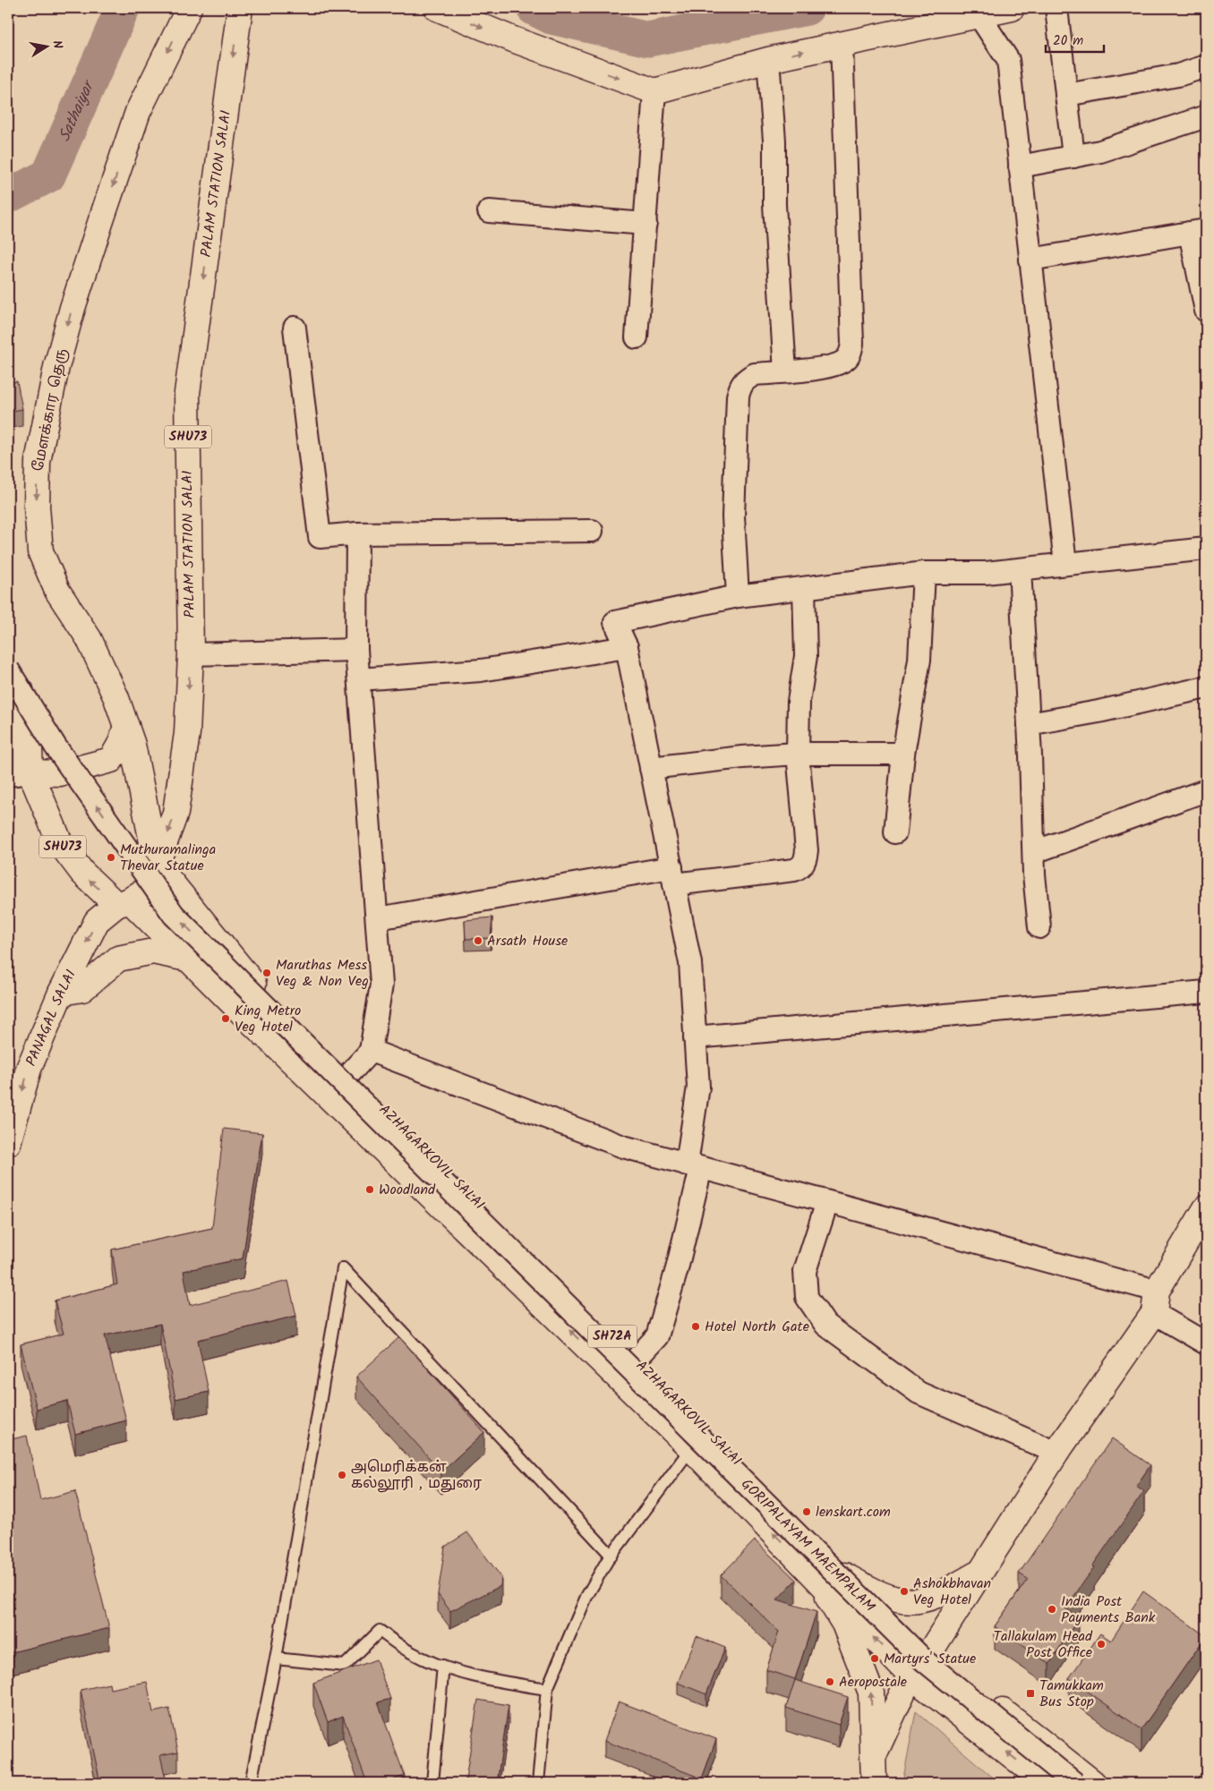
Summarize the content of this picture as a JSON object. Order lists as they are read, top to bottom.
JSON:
{
  "streets": {
    "main road": [
      "PALAM STATION SALAI",
      "மேளக்கார தெரு",
      "SHU73",
      "PANAGAL SALAI",
      "AZHAGARKOVIL SALAI",
      "SH72A"
    ],
    "street": ["GORIPALAYAM MAEMPALAM"]
  },
  "crossings": [
    ["PALAM STATION SALAI", "மேளக்கார தெரு"],
    ["PALAM STATION SALAI", "SHU73"],
    ["PALAM STATION SALAI", "AZHAGARKOVIL SALAI"],
    ["மேளக்கார தெரு", "SHU73"],
    ["மேளக்கார தெரு", "AZHAGARKOVIL SALAI"],
    ["SHU73", "PANAGAL SALAI"],
    ["SHU73", "AZHAGARKOVIL SALAI"],
    ["PANAGAL SALAI", "AZHAGARKOVIL SALAI"]
  ],
  "one_way": [
    "PALAM STATION SALAI",
    "மேளக்கார தெரு",
    "PANAGAL SALAI",
    "GORIPALAYAM MAEMPALAM"
  ],
  "water": ["Sathaiyar"],
  "places": {
    "other": [
      "Muthuramalinga Thevar Statue",
      "Arsath House",
      "Maruthas Mess Veg & Non Veg",
      "King Metro Veg Hotel",
      "Woodland",
      "Hotel North Gate",
      "அமெரிக்கன் கல்லூரி , மதுரை",
      "lenskart.com",
      "Ashokbhavan Veg Hotel",
      "India Post Payments Bank",
      "Tallakulam Head Post Office",
      "Martyrs' Statue",
      "Aeropostale"
    ],
    "transit": ["Tamukkam Bus Stop"]
  },
  "scale_bar": "20 m",
  "north": "right"
}
